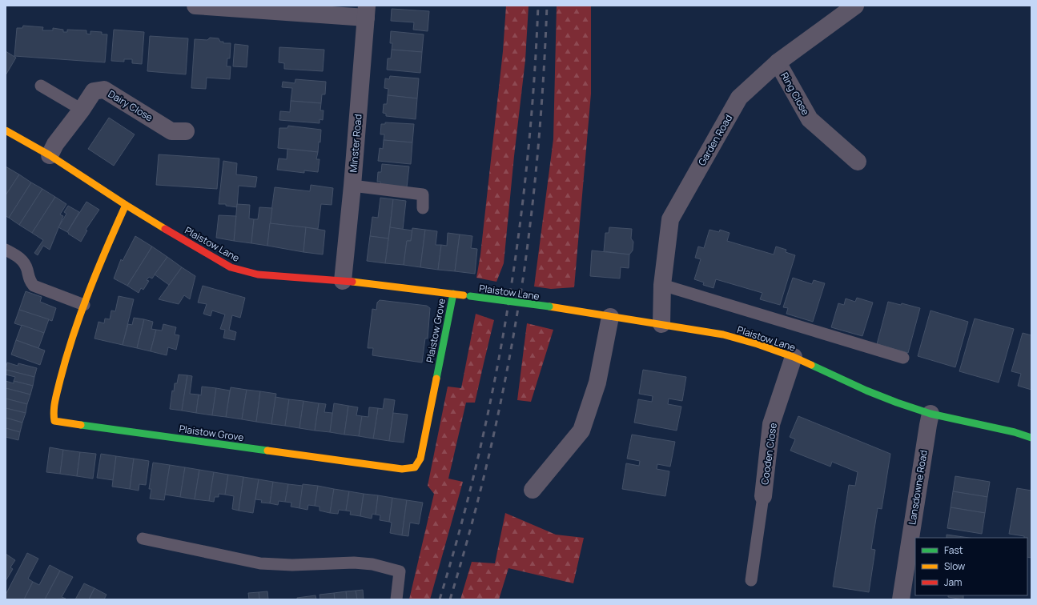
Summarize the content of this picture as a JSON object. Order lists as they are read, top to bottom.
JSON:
{
  "streets": {
    "street": [
      "Ring Close",
      "Dairy Close",
      "Garden Road",
      "Minster Road",
      "Plaistow Lane",
      "Plaistow Grove",
      "Cooden Close",
      "Lansdowne Road"
    ]
  },
  "crossings": [
    ["Ring Close", "Garden Road"],
    ["Dairy Close", "Plaistow Lane"],
    ["Garden Road", "Plaistow Lane"],
    ["Minster Road", "Plaistow Lane"],
    ["Plaistow Lane", "Plaistow Grove"],
    ["Plaistow Lane", "Cooden Close"],
    ["Plaistow Lane", "Lansdowne Road"]
  ],
  "legend": ["Fast", "Slow", "Jam"]
}
